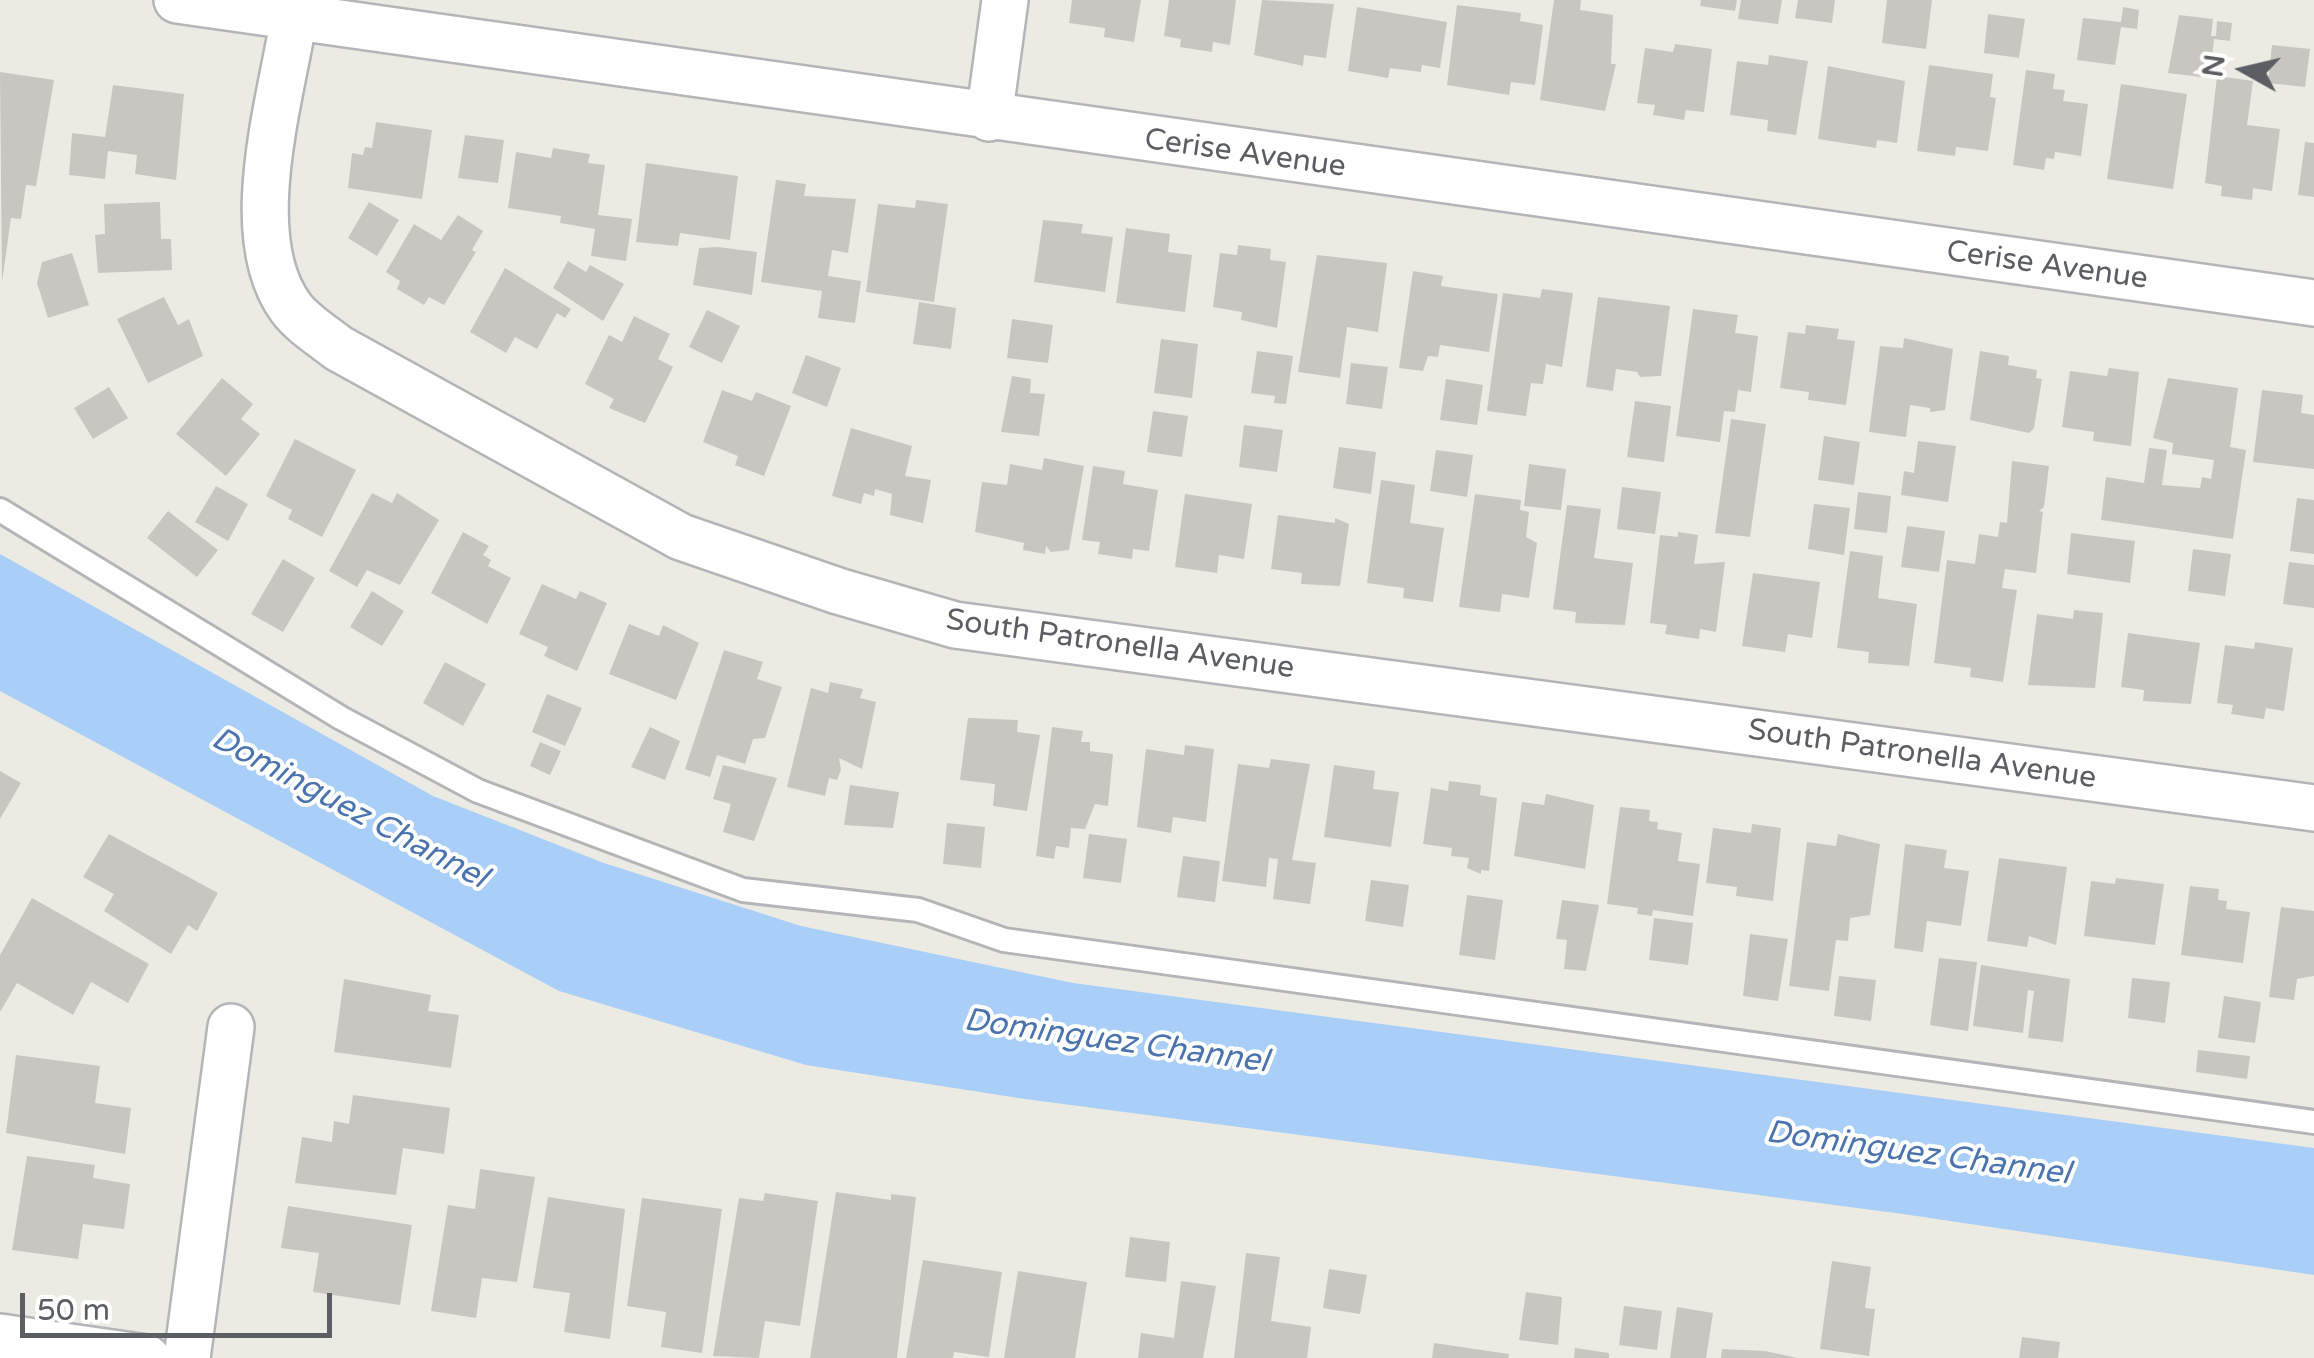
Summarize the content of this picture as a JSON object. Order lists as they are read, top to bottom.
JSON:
{
  "streets": {
    "street": ["Cerise Avenue", "South Patronella Avenue"]
  },
  "crossings": [
    ["Cerise Avenue", "South Patronella Avenue"]
  ],
  "water": ["Dominguez Channel"],
  "scale_bar": "50 m",
  "north": "left"
}
